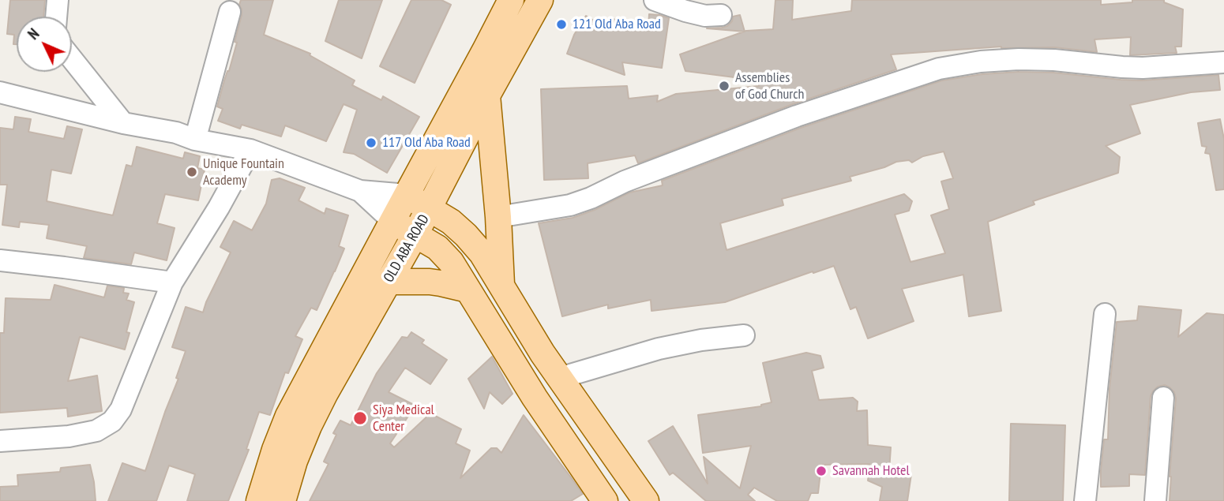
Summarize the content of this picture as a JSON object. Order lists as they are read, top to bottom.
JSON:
{
  "streets": {
    "main road": ["OLD ABA ROAD"]
  },
  "places": [
    "121 Old Aba Road",
    "Assemblies of God Church",
    "117 Old Aba Road",
    "Unique Fountain Academy",
    "Siya Medical Center",
    "Savannah Hotel"
  ],
  "north": "top left"
}
